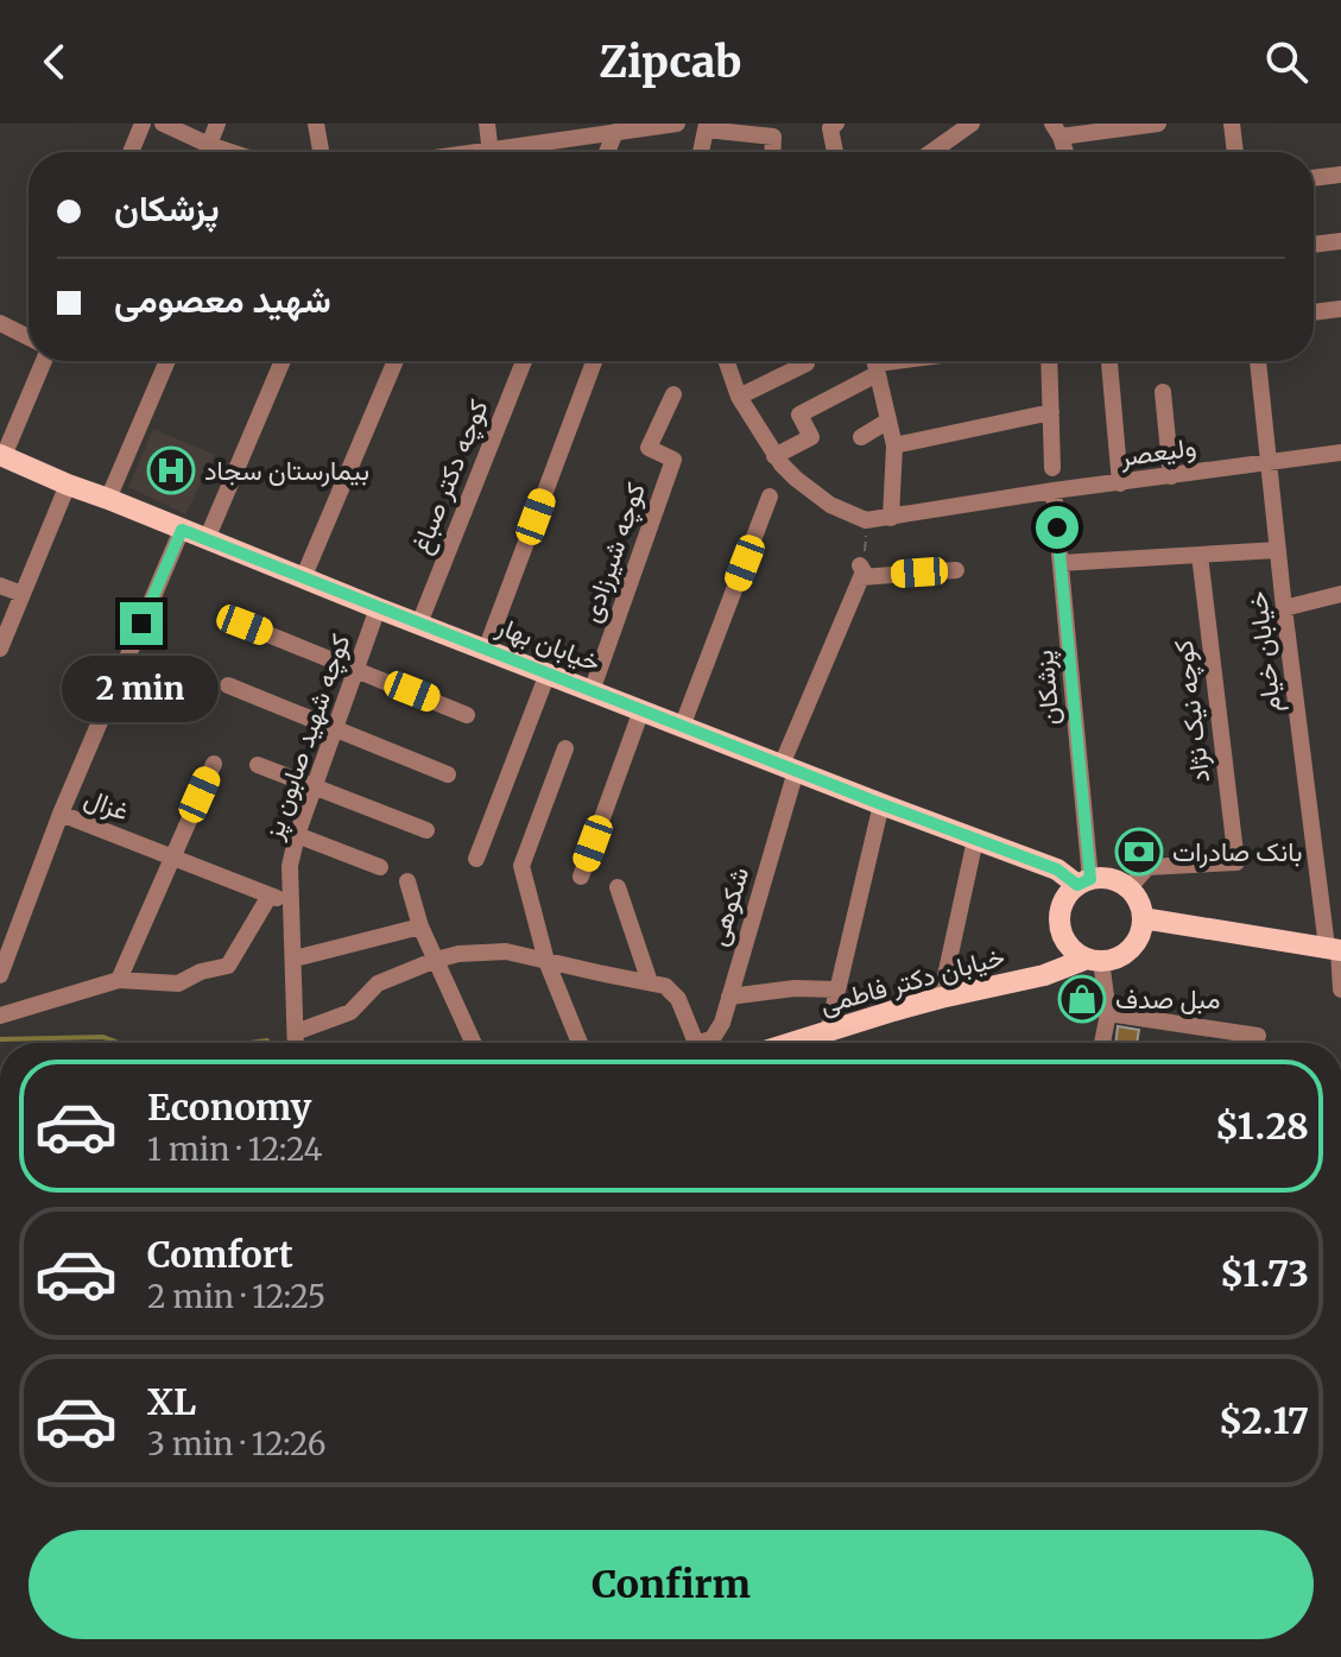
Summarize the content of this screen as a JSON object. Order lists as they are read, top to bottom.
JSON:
{
  "streets": {
    "main road": ["خیابان بهار", "خیابان دکتر فاطمی"],
    "street": [
      "ولیعصر",
      "کوچه دکتر صباغ",
      "کوچه شیرزادی",
      "خیابان خیام",
      "پزشکان",
      "کوچه نیک نژاد",
      "کوچه شهید صابون پز",
      "غزال",
      "شکوهی"
    ]
  },
  "crossings": [
    ["ولیعصر", "خیابان خیام"],
    ["ولیعصر", "پزشکان"],
    ["کوچه دکتر صباغ", "خیابان بهار"],
    ["کوچه شیرزادی", "خیابان بهار"],
    ["خیابان بهار", "پزشکان"],
    ["خیابان بهار", "کوچه نیک نژاد"],
    ["خیابان بهار", "کوچه شهید صابون پز"],
    ["خیابان بهار", "شکوهی"],
    ["خیابان بهار", "خیابان دکتر فاطمی"],
    ["پزشکان", "کوچه نیک نژاد"],
    ["پزشکان", "خیابان دکتر فاطمی"],
    ["کوچه نیک نژاد", "خیابان دکتر فاطمی"],
    ["کوچه شهید صابون پز", "غزال"]
  ],
  "places": {
    "hospital": ["بیمارستان سجاد"],
    "bank": ["بانک صادرات"],
    "shop": ["مبل صدف"]
  },
  "page": {
    "header": "Zipcab",
    "banner": ["پزشکان", "شهید معصومی"],
    "bubble": "2 min",
    "list": [
      {
        "name": "Economy",
        "note": "1 min · 12:24",
        "value": "$1.28"
      },
      {
        "name": "Comfort",
        "note": "2 min · 12:25",
        "value": "$1.73"
      },
      {
        "name": "XL",
        "note": "3 min · 12:26",
        "value": "$2.17"
      }
    ],
    "buttons": "Confirm"
  }
}
